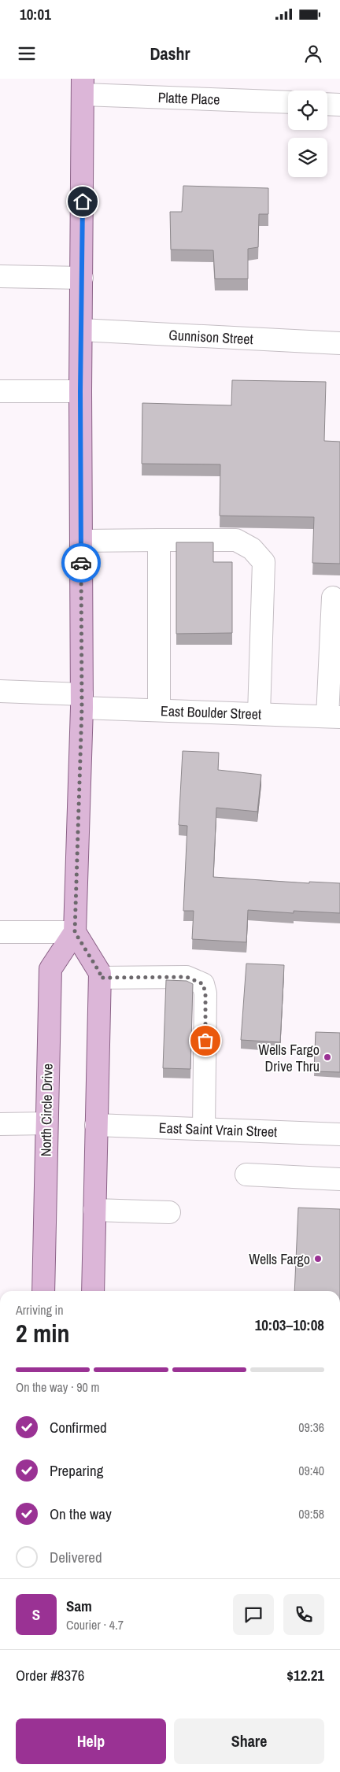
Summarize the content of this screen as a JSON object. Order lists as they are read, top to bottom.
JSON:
{
  "streets": {
    "main road": ["North Circle Drive"],
    "street": [
      "Platte Place",
      "Gunnison Street",
      "East Boulder Street",
      "East Saint Vrain Street"
    ]
  },
  "places": ["Wells Fargo Drive Thru", "Wells Fargo"],
  "page": {
    "status": "10:01",
    "header": "Dashr",
    "heading": ["2 min", "Arriving in", "10:03–10:08"],
    "panel": [
      "Sam",
      "Courier · 4.7",
      "Order #8376",
      "$12.21"
    ],
    "bar": "On the way · 90 m",
    "list": [
      ["Confirmed", "09:36"],
      ["Preparing", "09:40"],
      ["On the way", "09:58"],
      "Delivered"
    ],
    "round": "S",
    "buttons": ["Help", "Share"]
  }
}
